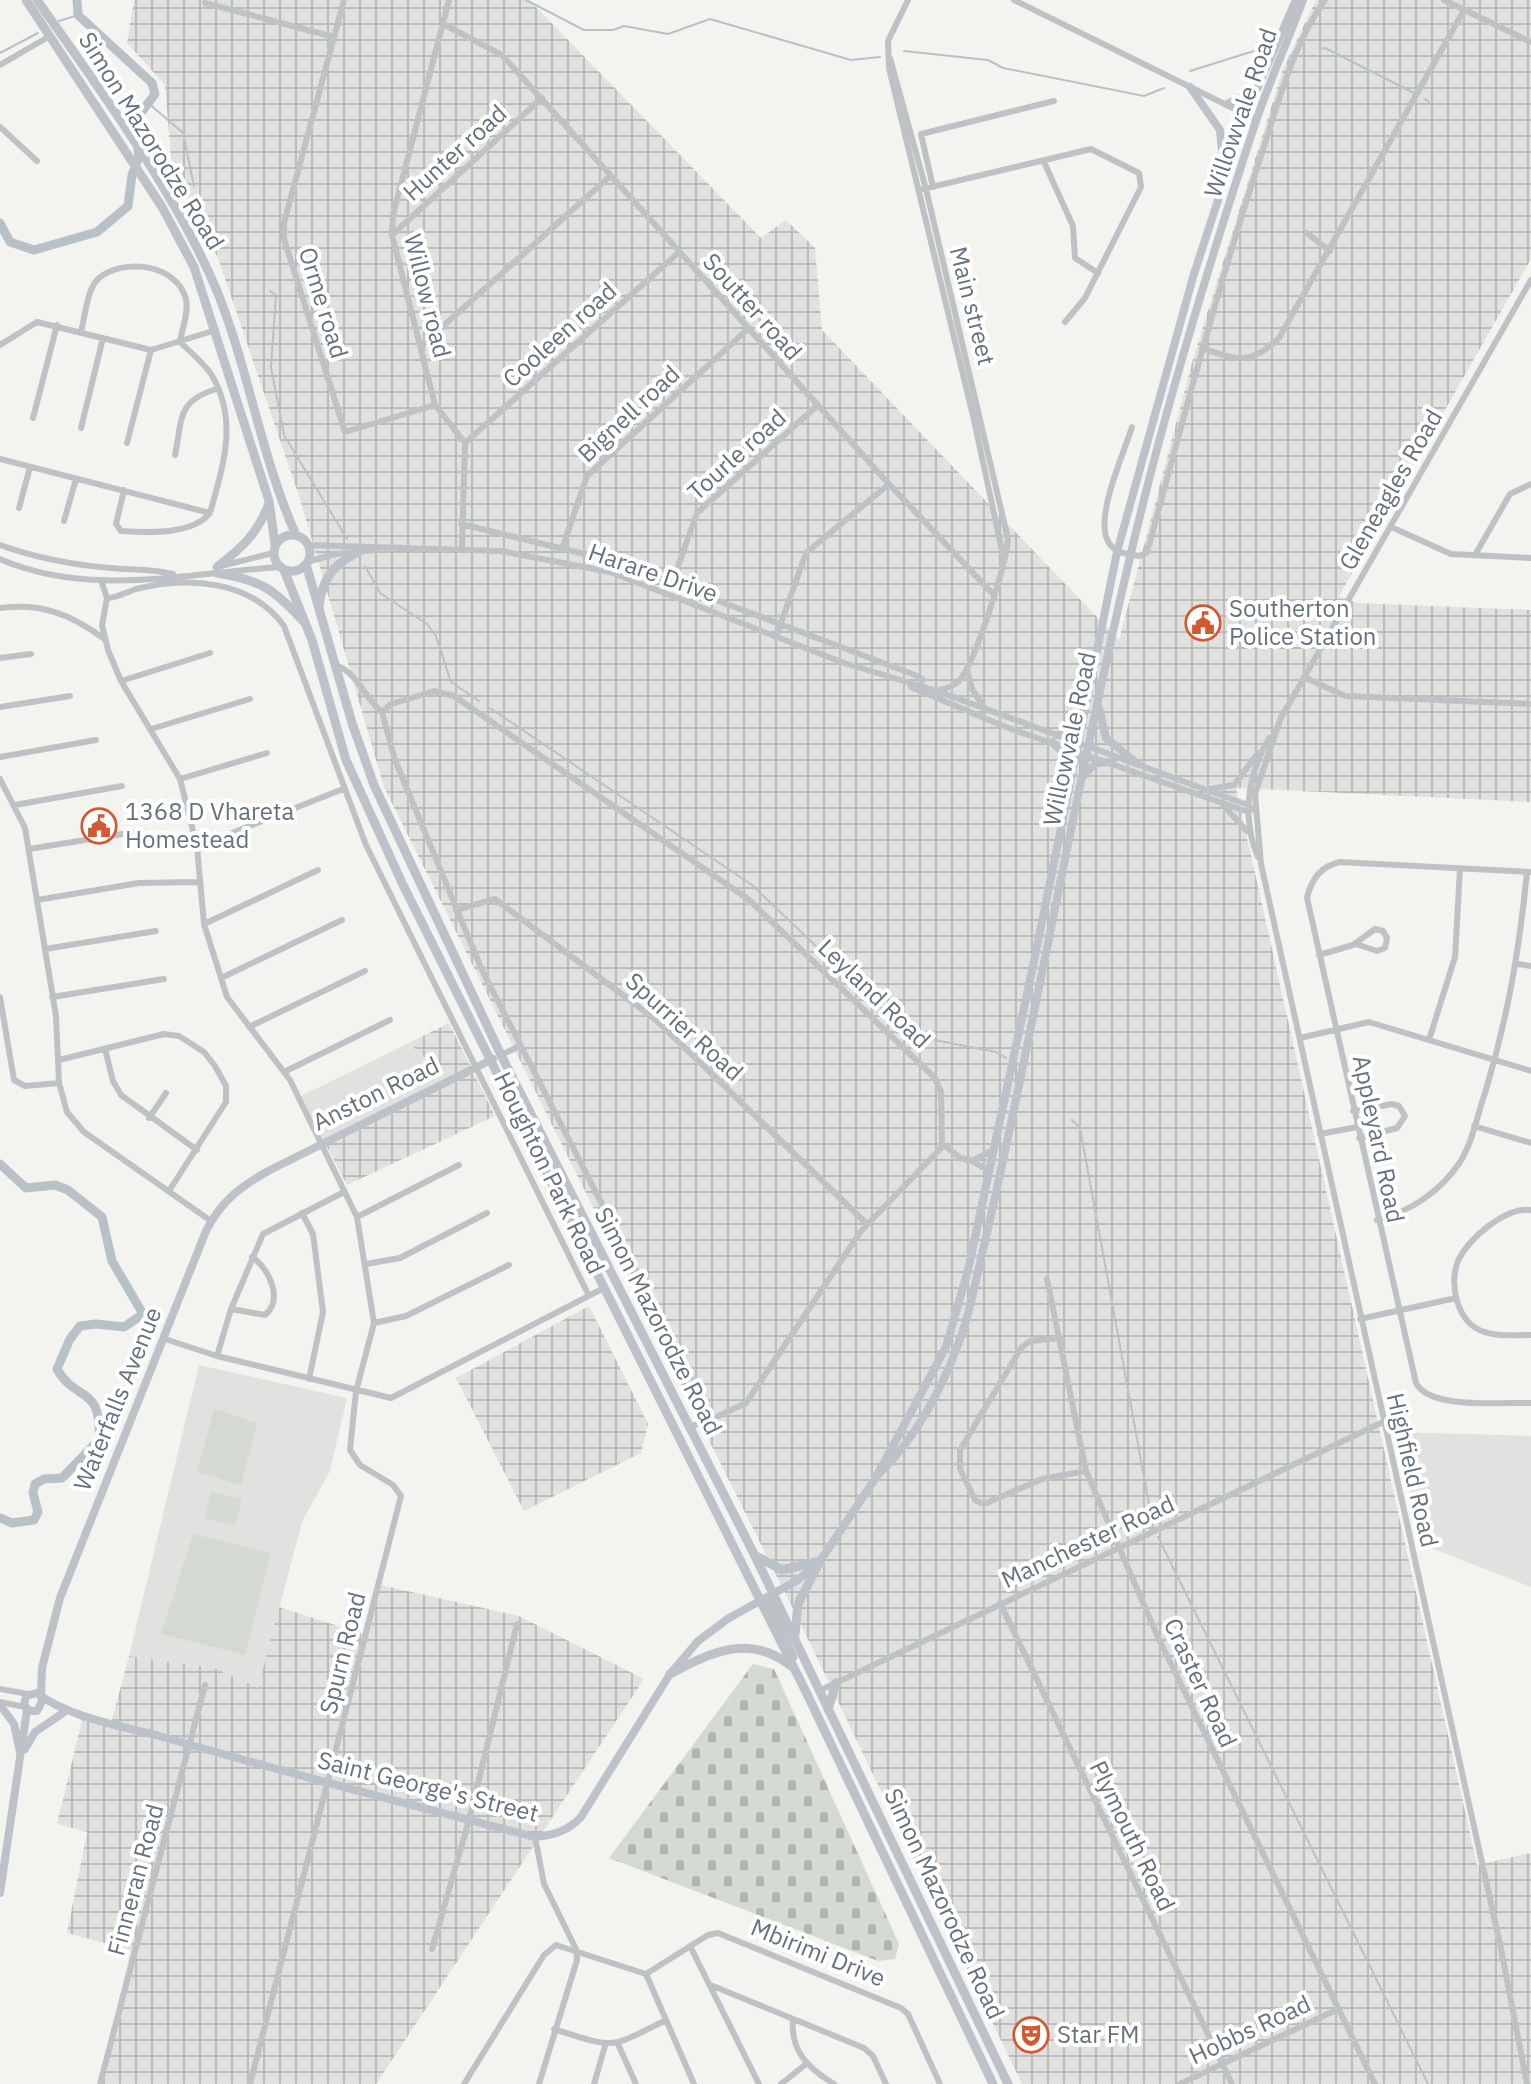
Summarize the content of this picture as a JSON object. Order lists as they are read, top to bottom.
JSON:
{
  "streets": {
    "highway": ["Simon Mazorodze Road"],
    "main road": [
      "Willowvale Road",
      "Anston Road",
      "Waterfalls Avenue",
      "Saint George's Street"
    ],
    "street": [
      "Hunter road",
      "Willow road",
      "Orme road",
      "Main street",
      "Soutter road",
      "Cooleen road",
      "Bignell road",
      "Tourle road",
      "Gleneagles Road",
      "Harare Drive",
      "Leyland Road",
      "Spurrier Road",
      "Appleyard Road",
      "Houghton Park Road",
      "Highfield Road",
      "Manchester Road",
      "Spurn Road",
      "Craster Road",
      "Plymouth Road",
      "Finneran Road",
      "Mbirimi Drive",
      "Hobbs Road"
    ]
  },
  "crossings": [
    ["Willowvale Road", "Simon Mazorodze Road"],
    ["Willowvale Road", "Harare Drive"],
    ["Willowvale Road", "Saint George's Street"],
    ["Simon Mazorodze Road", "Harare Drive"],
    ["Simon Mazorodze Road", "Anston Road"],
    ["Simon Mazorodze Road", "Manchester Road"],
    ["Simon Mazorodze Road", "Saint George's Street"],
    ["Hunter road", "Willow road"],
    ["Hunter road", "Soutter road"],
    ["Willow road", "Orme road"],
    ["Willow road", "Soutter road"],
    ["Willow road", "Cooleen road"],
    ["Main street", "Soutter road"],
    ["Soutter road", "Cooleen road"],
    ["Soutter road", "Bignell road"],
    ["Soutter road", "Tourle road"],
    ["Gleneagles Road", "Harare Drive"],
    ["Gleneagles Road", "Highfield Road"],
    ["Harare Drive", "Highfield Road"],
    ["Anston Road", "Houghton Park Road"],
    ["Anston Road", "Waterfalls Avenue"],
    ["Waterfalls Avenue", "Saint George's Street"],
    ["Highfield Road", "Manchester Road"],
    ["Manchester Road", "Craster Road"],
    ["Manchester Road", "Plymouth Road"],
    ["Spurn Road", "Saint George's Street"],
    ["Craster Road", "Hobbs Road"],
    ["Saint George's Street", "Finneran Road"],
    ["Plymouth Road", "Hobbs Road"]
  ],
  "places": {
    "public building": ["Southerton Police Station", "1368 D Vhareta Homestead"],
    "theatre": ["Star FM"]
  }
}
